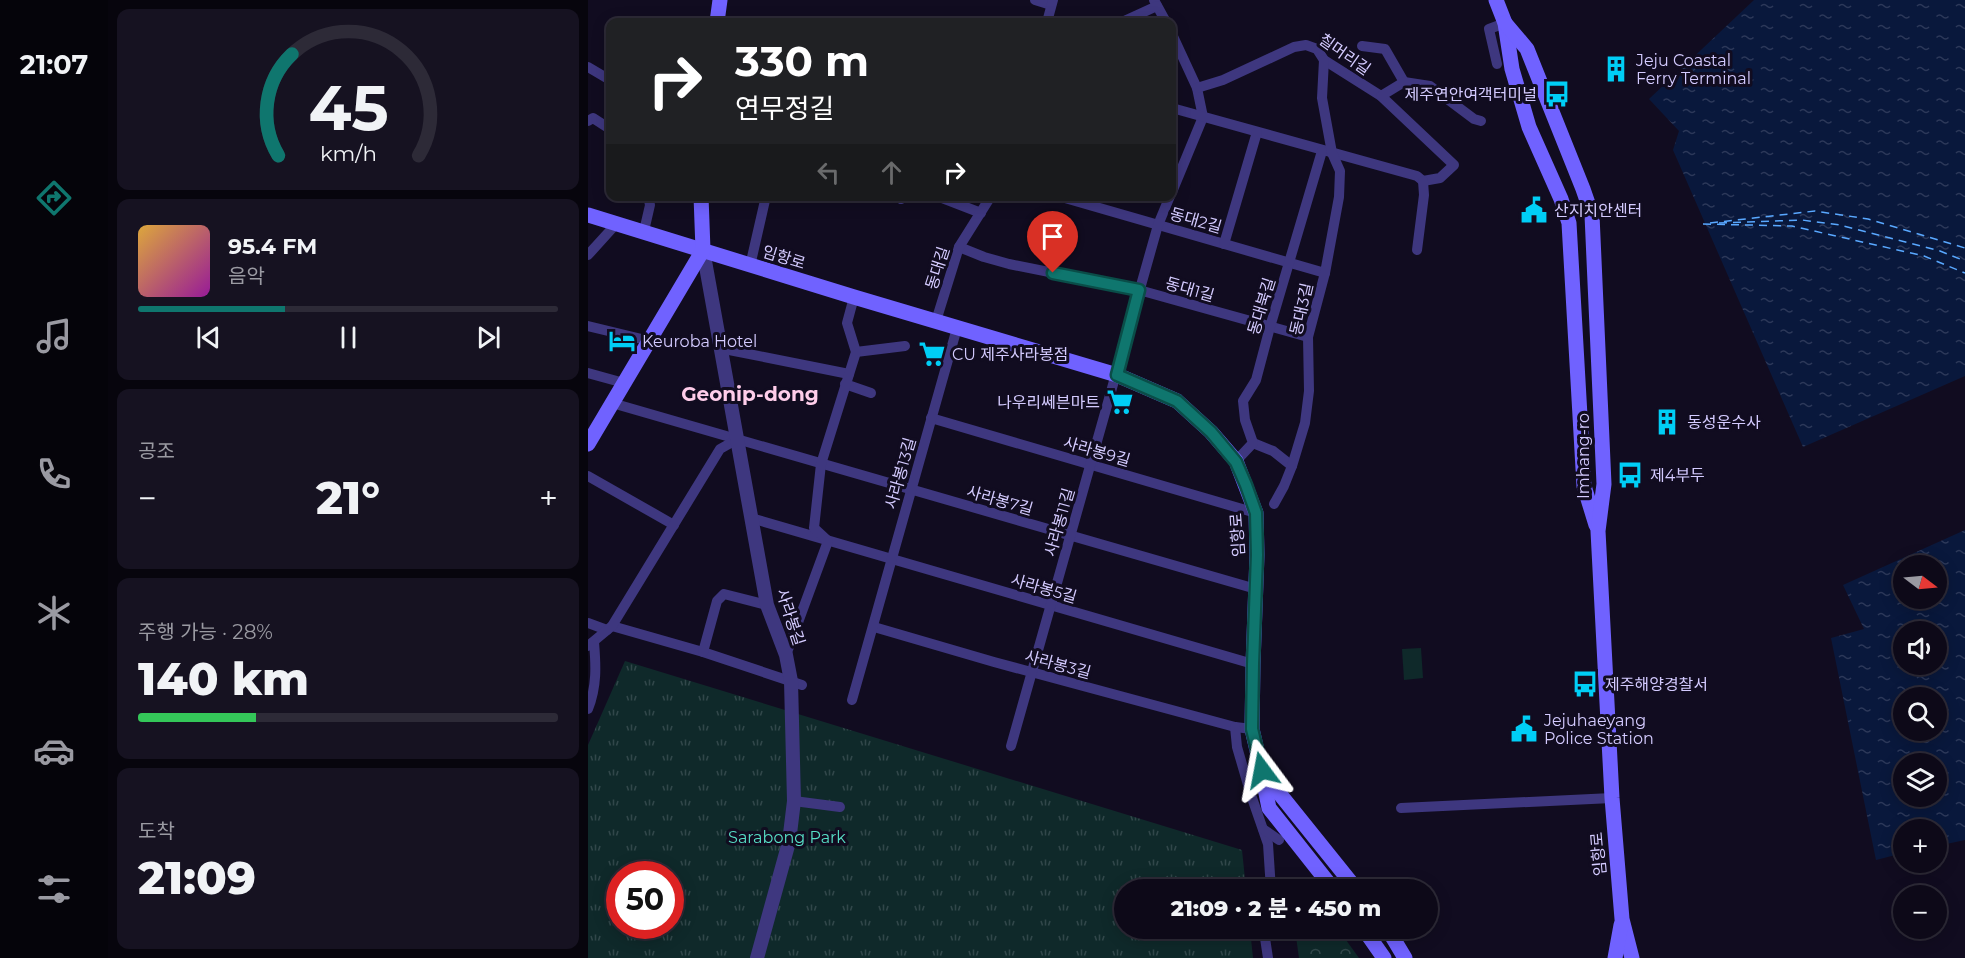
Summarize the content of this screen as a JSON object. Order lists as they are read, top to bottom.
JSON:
{
  "streets": {
    "main road": ["임항로", "Imhang-ro"],
    "street": [
      "칠머리길",
      "동대2길",
      "동대길",
      "동대1길",
      "동대북길",
      "동대3길",
      "사라봉9길",
      "사라봉13길",
      "사라봉7길",
      "사라봉11길",
      "사라봉5길",
      "사라봉길",
      "사라봉3길"
    ]
  },
  "crossings": [
    ["칠머리길", "동대3길"],
    ["동대2길", "동대북길"],
    ["동대2길", "동대3길"],
    ["동대2길", "사라봉11길"],
    ["임항로", "동대길"],
    ["임항로", "사라봉9길"],
    ["임항로", "Imhang-ro"],
    ["임항로", "사라봉13길"],
    ["임항로", "사라봉7길"],
    ["임항로", "사라봉11길"],
    ["임항로", "사라봉5길"],
    ["임항로", "사라봉길"],
    ["임항로", "사라봉3길"],
    ["동대길", "동대1길"],
    ["동대1길", "동대북길"],
    ["동대1길", "동대3길"],
    ["동대1길", "사라봉11길"],
    ["동대북길", "동대3길"],
    ["사라봉9길", "사라봉13길"],
    ["사라봉9길", "사라봉11길"],
    ["사라봉13길", "사라봉7길"],
    ["사라봉13길", "사라봉5길"],
    ["사라봉13길", "사라봉3길"],
    ["사라봉7길", "사라봉11길"],
    ["사라봉7길", "사라봉길"],
    ["사라봉11길", "사라봉5길"],
    ["사라봉11길", "사라봉3길"],
    ["사라봉5길", "사라봉길"]
  ],
  "districts": ["Geonip-dong"],
  "parks": ["Sarabong Park"],
  "places": {
    "building": ["Jeju Coastal Ferry Terminal", "동성운수사"],
    "bus stop": ["제주연안여객터미널", "제4부두", "제주해양경찰서"],
    "public building": ["산지치안센터", "Jejuhaeyang Police Station"],
    "hotel": ["Keuroba Hotel"],
    "supermarket": ["CU 제주사라봉점", "나우리쎄븐마트"]
  },
  "north": "right",
  "page": {
    "tabs": "21:07",
    "turn": ["330 m", "연무정길"],
    "song": ["95.4 FM", "음악"],
    "tile": [
      "공조",
      ["주행 가능 · 28%", "140 km"],
      ["도착", "21:09"]
    ],
    "heat": ["−", "21°", "+"],
    "map_buttons": ["+", "−"],
    "limit": "50",
    "trip": "21:09 · 2 분 · 450 m",
    "gauge": ["45", "km/h"]
  }
}
